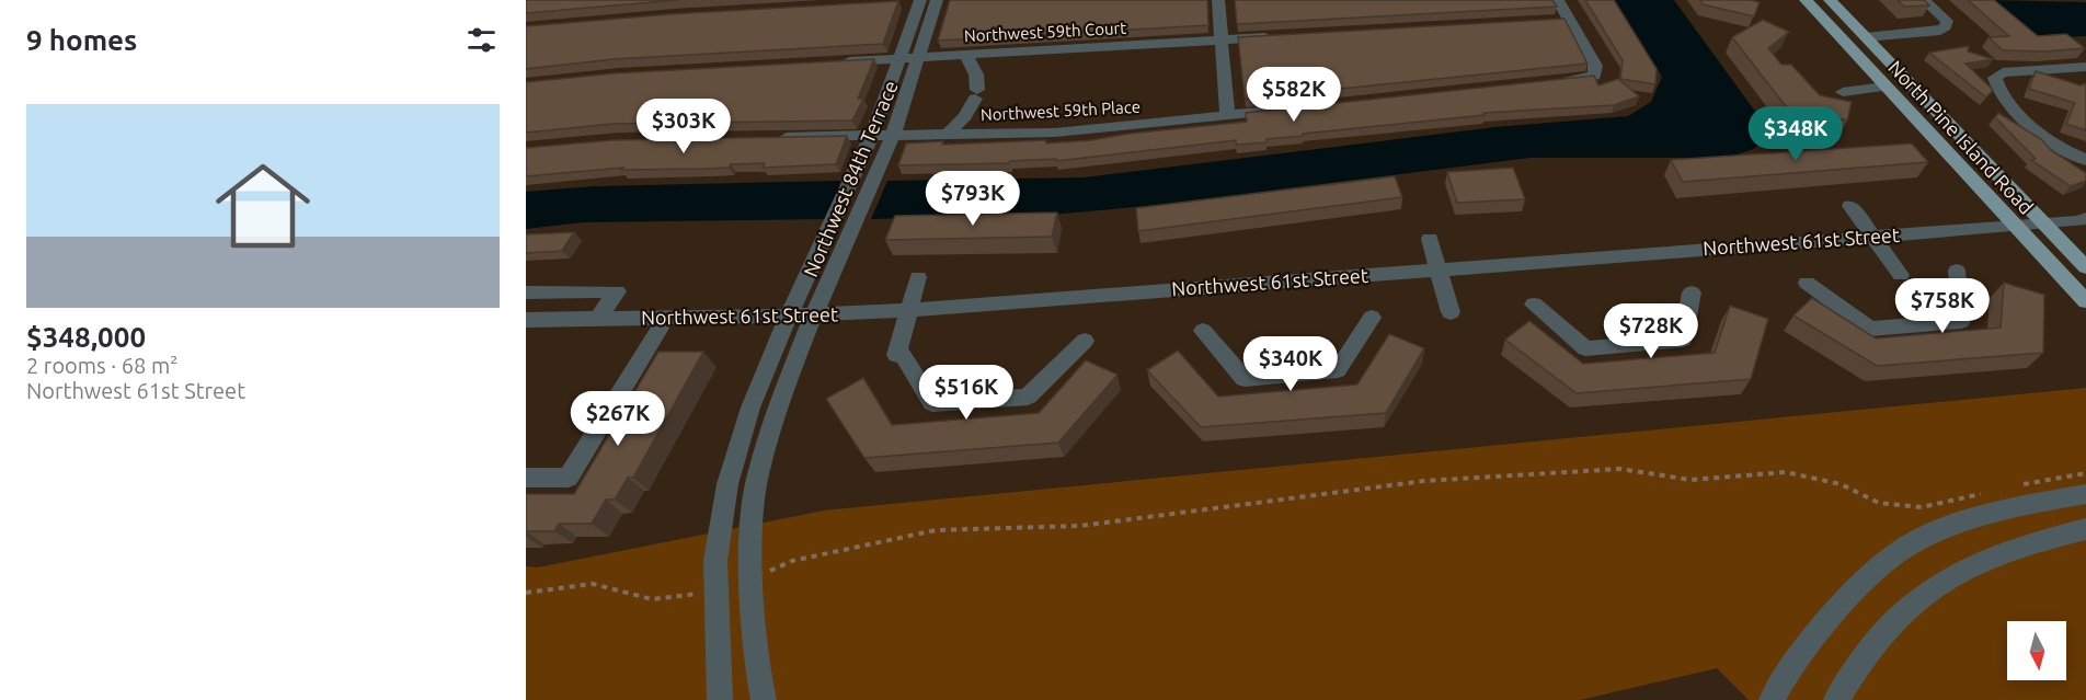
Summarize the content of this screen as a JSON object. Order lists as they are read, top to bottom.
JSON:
{
  "streets": {
    "main road": ["North Pine Island Road"],
    "street": [
      "Northwest 59th Court",
      "Northwest 59th Place",
      "Northwest 84th Terrace",
      "Northwest 61st Street"
    ]
  },
  "crossings": [
    ["Northwest 59th Court", "Northwest 84th Terrace"],
    ["Northwest 59th Place", "Northwest 84th Terrace"],
    ["North Pine Island Road", "Northwest 61st Street"],
    ["Northwest 84th Terrace", "Northwest 61st Street"]
  ],
  "north": "bottom",
  "page": {
    "heading": "9 homes",
    "price": [
      "$582K",
      "$303K",
      "$348K",
      "$793K",
      "$758K",
      "$728K",
      "$340K",
      "$516K",
      "$267K"
    ],
    "list": [
      {
        "name": "$348,000",
        "note": "2 rooms · 68 m² · Northwest 61st Street"
      }
    ]
  }
}
